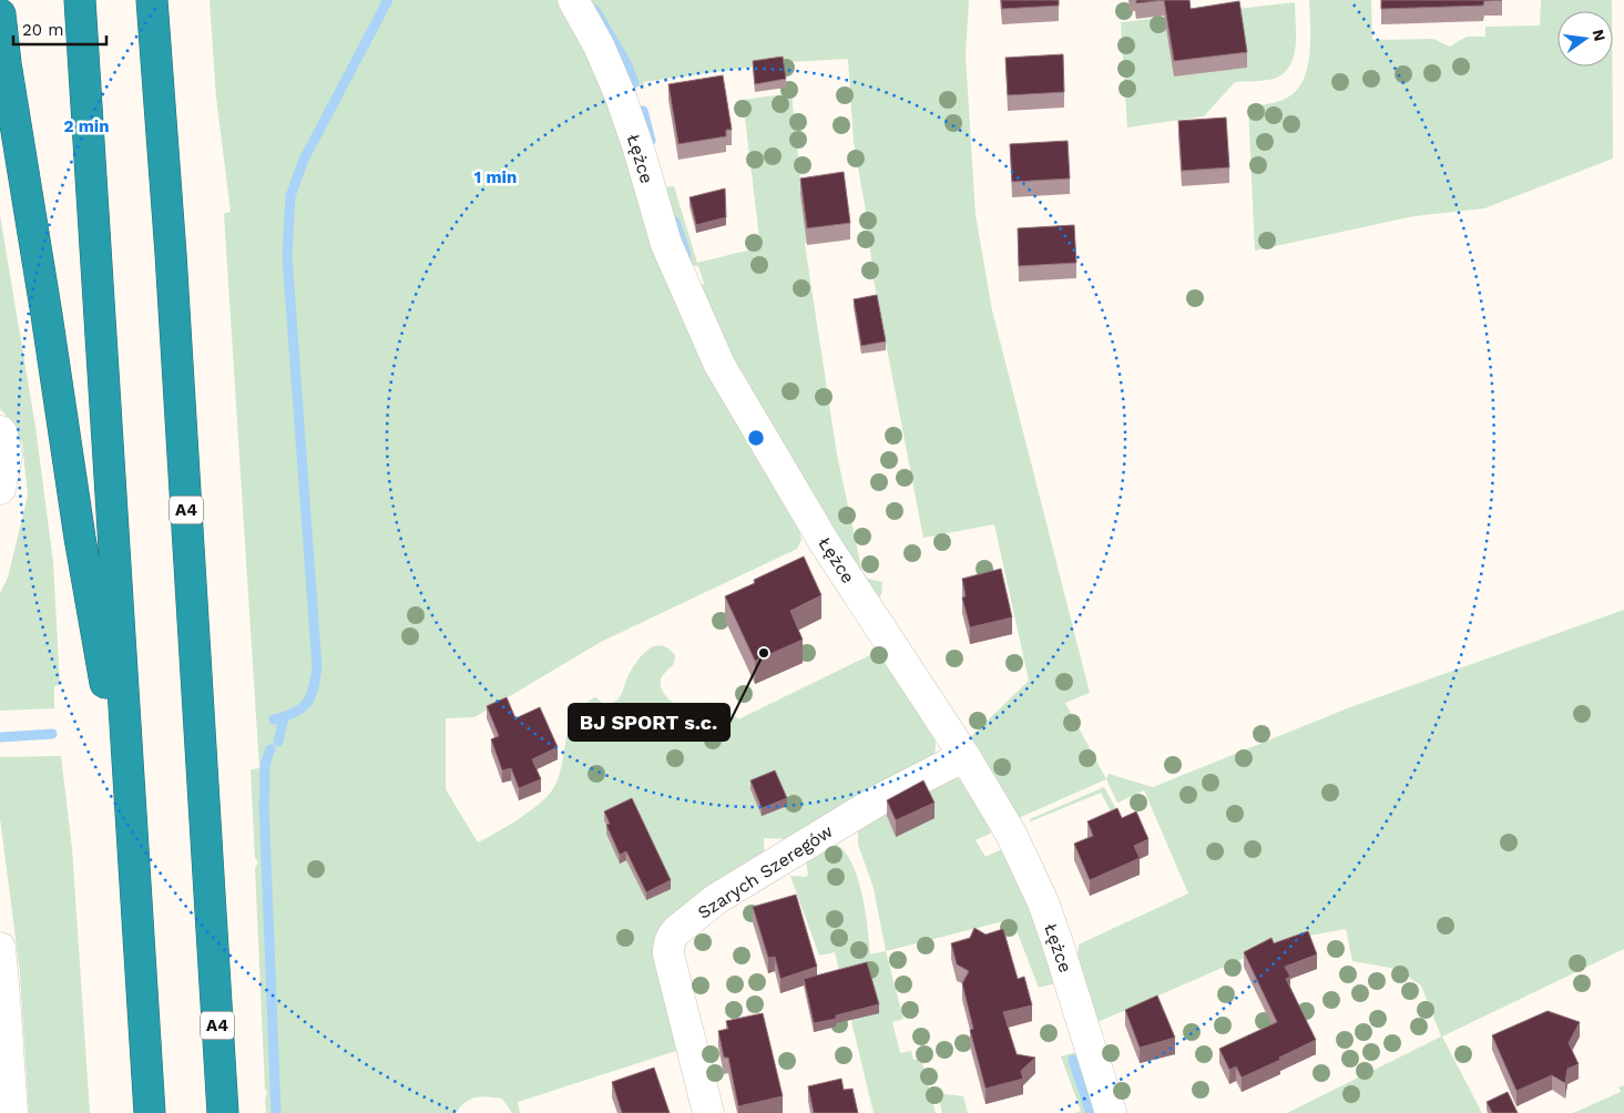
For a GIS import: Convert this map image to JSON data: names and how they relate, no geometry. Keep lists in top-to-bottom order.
{
  "streets": {
    "highway": ["A4"],
    "street": ["Łężce", "Szarych Szeregów"]
  },
  "crossings": [
    ["Łężce", "Szarych Szeregów"]
  ],
  "places": ["BJ SPORT s.c."],
  "scale_bar": "20 m",
  "north": "right",
  "rings": ["2 min", "1 min"]
}
